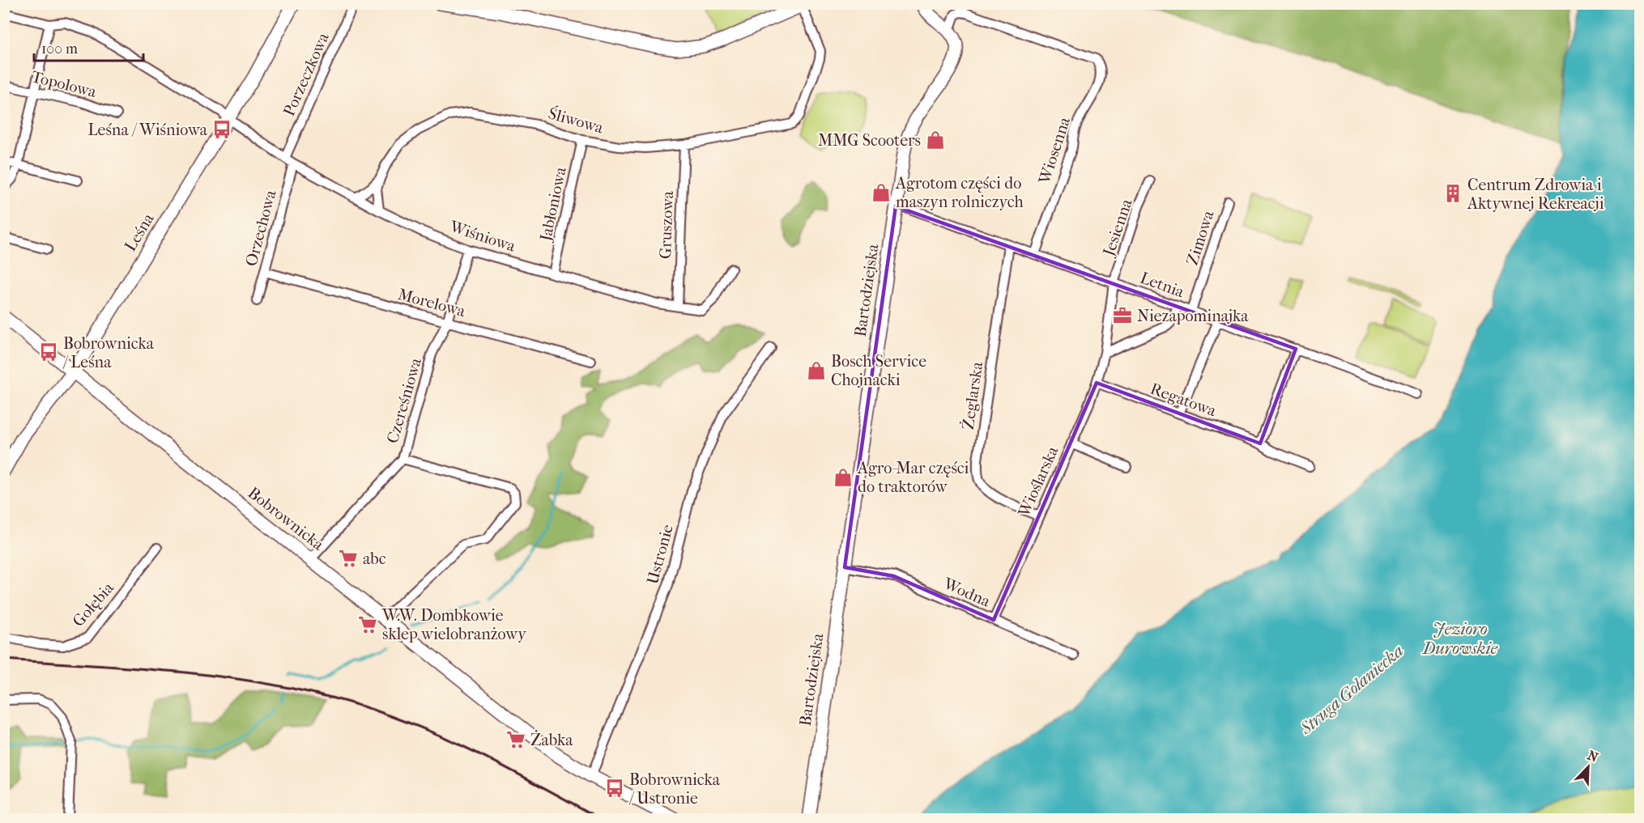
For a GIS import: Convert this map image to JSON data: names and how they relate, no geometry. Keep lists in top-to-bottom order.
{
  "streets": {
    "street": [
      "Porzeczkowa",
      "Topolowa",
      "Śliwowa",
      "Wiosenna",
      "Jabłoniowa",
      "Gruszowa",
      "Jesienna",
      "Orzechowa",
      "Leśna",
      "Wiśniowa",
      "Zimowa",
      "Letnia",
      "Bartodziejska",
      "Morelowa",
      "Żeglarska",
      "Regatowa",
      "Czereśniowa",
      "Wioślarska",
      "Bobrownicka",
      "Ustronie",
      "Wodna",
      "Gołębia"
    ]
  },
  "crossings": [
    ["Porzeczkowa", "Orzechowa"],
    ["Porzeczkowa", "Wiśniowa"],
    ["Śliwowa", "Jabłoniowa"],
    ["Śliwowa", "Gruszowa"],
    ["Śliwowa", "Wiśniowa"],
    ["Wiosenna", "Letnia"],
    ["Wiosenna", "Bartodziejska"],
    ["Jabłoniowa", "Wiśniowa"],
    ["Gruszowa", "Wiśniowa"],
    ["Jesienna", "Letnia"],
    ["Jesienna", "Wioślarska"],
    ["Orzechowa", "Wiśniowa"],
    ["Orzechowa", "Morelowa"],
    ["Leśna", "Wiśniowa"],
    ["Leśna", "Bobrownicka"],
    ["Wiśniowa", "Czereśniowa"],
    ["Zimowa", "Letnia"],
    ["Letnia", "Bartodziejska"],
    ["Letnia", "Żeglarska"],
    ["Letnia", "Wioślarska"],
    ["Bartodziejska", "Wodna"],
    ["Morelowa", "Czereśniowa"],
    ["Żeglarska", "Wioślarska"],
    ["Regatowa", "Wioślarska"],
    ["Czereśniowa", "Bobrownicka"],
    ["Wioślarska", "Wodna"],
    ["Bobrownicka", "Ustronie"]
  ],
  "water": ["Jezioro Durowskie", "Struga Gołaniecka"],
  "places": {
    "bus stop": ["Leśna / Wiśniowa", "Bobrownicka / Leśna", "Bobrownicka / Ustronie"],
    "shop": [
      "MMG Scooters",
      "Agrotom części do maszyn rolniczych",
      "Bosch Service Chojnacki",
      "Agro-Mar części do traktorów"
    ],
    "building": ["Centrum Zdrowia i Aktywnej Rekreacji"],
    "office": ["Niezapominajka"],
    "supermarket": ["abc", "W.W. Dombkowie sklep wielobranżowy", "Żabka"]
  },
  "scale_bar": "100 m",
  "north": "top right"
}
